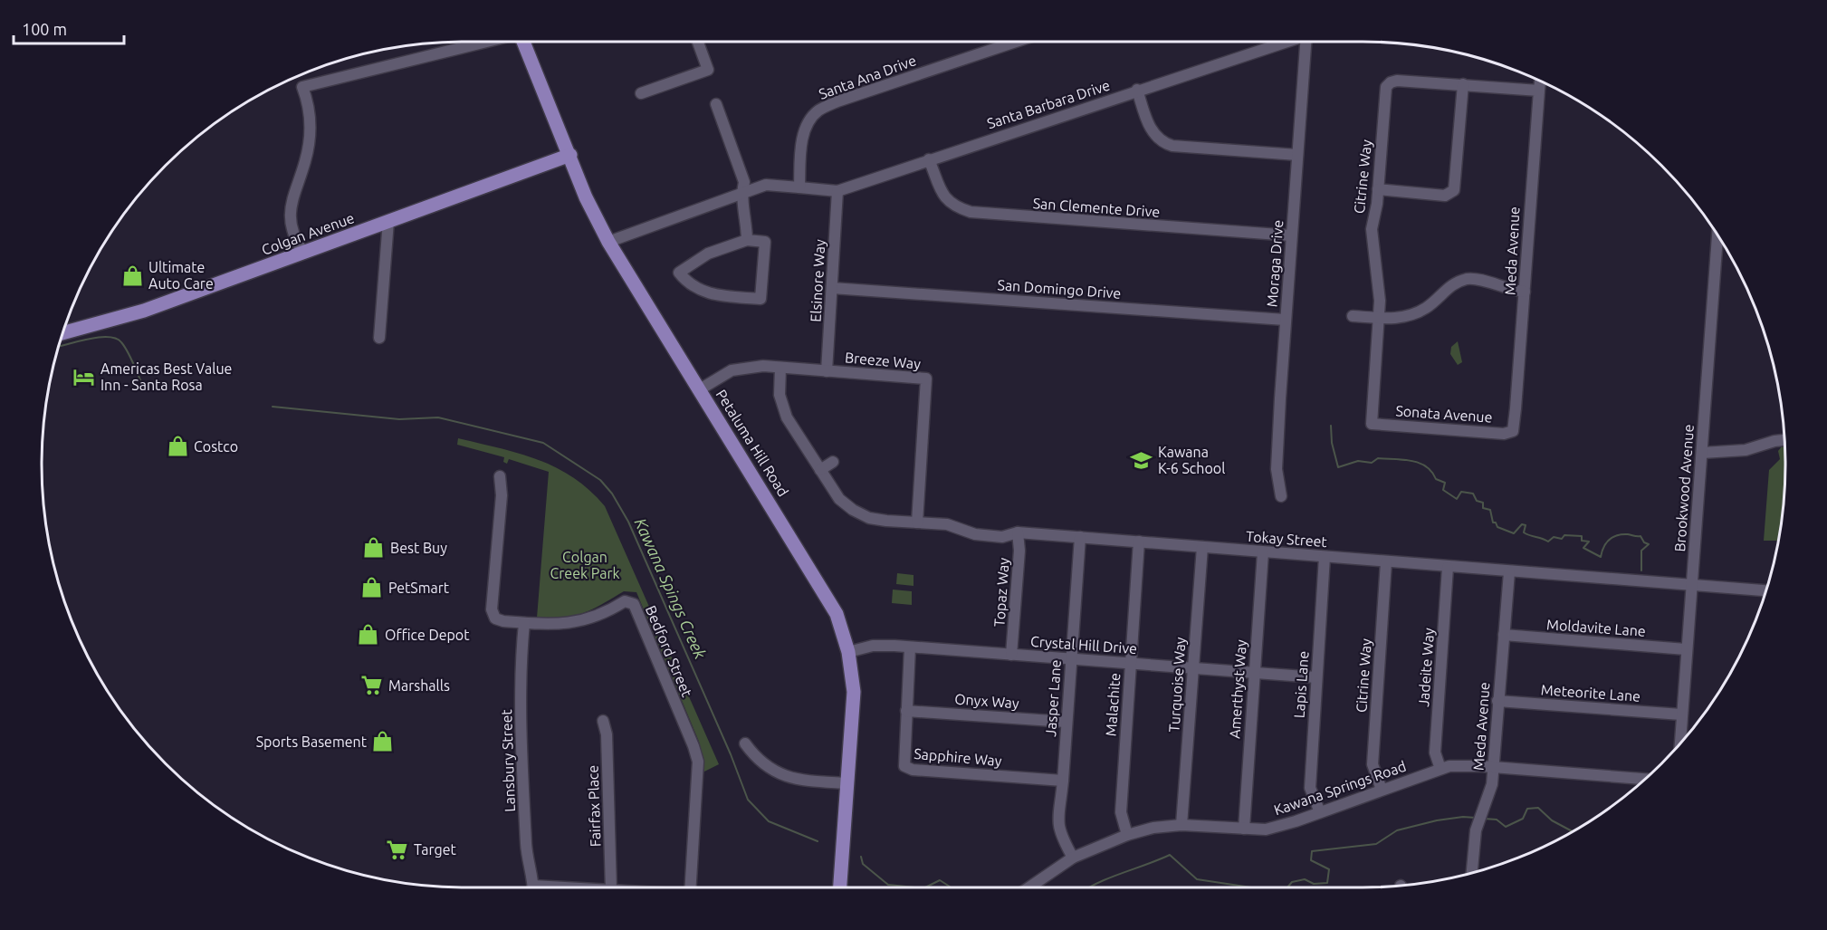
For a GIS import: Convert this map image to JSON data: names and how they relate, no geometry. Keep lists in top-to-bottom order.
{
  "streets": {
    "main road": ["Colgan Avenue", "Petaluma Hill Road"],
    "street": [
      "Santa Ana Drive",
      "Santa Barbara Drive",
      "Citrine Way",
      "San Clemente Drive",
      "Meda Avenue",
      "Moraga Drive",
      "Elsinore Way",
      "San Domingo Drive",
      "Breeze Way",
      "Sonata Avenue",
      "Brookwood Avenue",
      "Tokay Street",
      "Topaz Way",
      "Moldavite Lane",
      "Crystal Hill Drive",
      "Bedford Street",
      "Jadeite Way",
      "Turquoise Way",
      "Lapis Lane",
      "Amerthyst Way",
      "Meteorite Lane",
      "Jasper Lane",
      "Onyx Way",
      "Malachite",
      "Sapphire Way",
      "Lansbury Street",
      "Kawana Springs Road",
      "Fairfax Place"
    ]
  },
  "crossings": [
    ["Santa Ana Drive", "Santa Barbara Drive"],
    ["Santa Barbara Drive", "San Clemente Drive"],
    ["Santa Barbara Drive", "Elsinore Way"],
    ["Citrine Way", "Meda Avenue"],
    ["Citrine Way", "Sonata Avenue"],
    ["Citrine Way", "Tokay Street"],
    ["Citrine Way", "Kawana Springs Road"],
    ["San Clemente Drive", "Moraga Drive"],
    ["Colgan Avenue", "Petaluma Hill Road"],
    ["Meda Avenue", "Sonata Avenue"],
    ["Meda Avenue", "Tokay Street"],
    ["Meda Avenue", "Moldavite Lane"],
    ["Meda Avenue", "Meteorite Lane"],
    ["Meda Avenue", "Kawana Springs Road"],
    ["Moraga Drive", "San Domingo Drive"],
    ["Elsinore Way", "San Domingo Drive"],
    ["Elsinore Way", "Breeze Way"],
    ["Breeze Way", "Petaluma Hill Road"],
    ["Breeze Way", "Tokay Street"],
    ["Petaluma Hill Road", "Crystal Hill Drive"],
    ["Brookwood Avenue", "Tokay Street"],
    ["Brookwood Avenue", "Moldavite Lane"],
    ["Brookwood Avenue", "Meteorite Lane"],
    ["Tokay Street", "Topaz Way"],
    ["Tokay Street", "Jadeite Way"],
    ["Tokay Street", "Turquoise Way"],
    ["Tokay Street", "Lapis Lane"],
    ["Tokay Street", "Amerthyst Way"],
    ["Tokay Street", "Jasper Lane"],
    ["Tokay Street", "Malachite"],
    ["Topaz Way", "Crystal Hill Drive"],
    ["Crystal Hill Drive", "Turquoise Way"],
    ["Crystal Hill Drive", "Lapis Lane"],
    ["Crystal Hill Drive", "Amerthyst Way"],
    ["Crystal Hill Drive", "Jasper Lane"],
    ["Crystal Hill Drive", "Malachite"],
    ["Crystal Hill Drive", "Sapphire Way"],
    ["Bedford Street", "Lansbury Street"],
    ["Jadeite Way", "Kawana Springs Road"],
    ["Turquoise Way", "Kawana Springs Road"],
    ["Lapis Lane", "Kawana Springs Road"],
    ["Amerthyst Way", "Kawana Springs Road"],
    ["Jasper Lane", "Onyx Way"],
    ["Jasper Lane", "Sapphire Way"],
    ["Jasper Lane", "Kawana Springs Road"],
    ["Onyx Way", "Sapphire Way"],
    ["Malachite", "Kawana Springs Road"]
  ],
  "water": ["Kawana Spings Creek"],
  "parks": ["Colgan Creek Park"],
  "places": {
    "shop": [
      "Ultimate Auto Care",
      "Costco",
      "Best Buy",
      "PetSmart",
      "Office Depot",
      "Sports Basement"
    ],
    "hotel": ["Americas Best Value Inn - Santa Rosa"],
    "school or university": ["Kawana K-6 School"],
    "supermarket": ["Marshalls", "Target"]
  },
  "scale_bar": "100 m"
}
